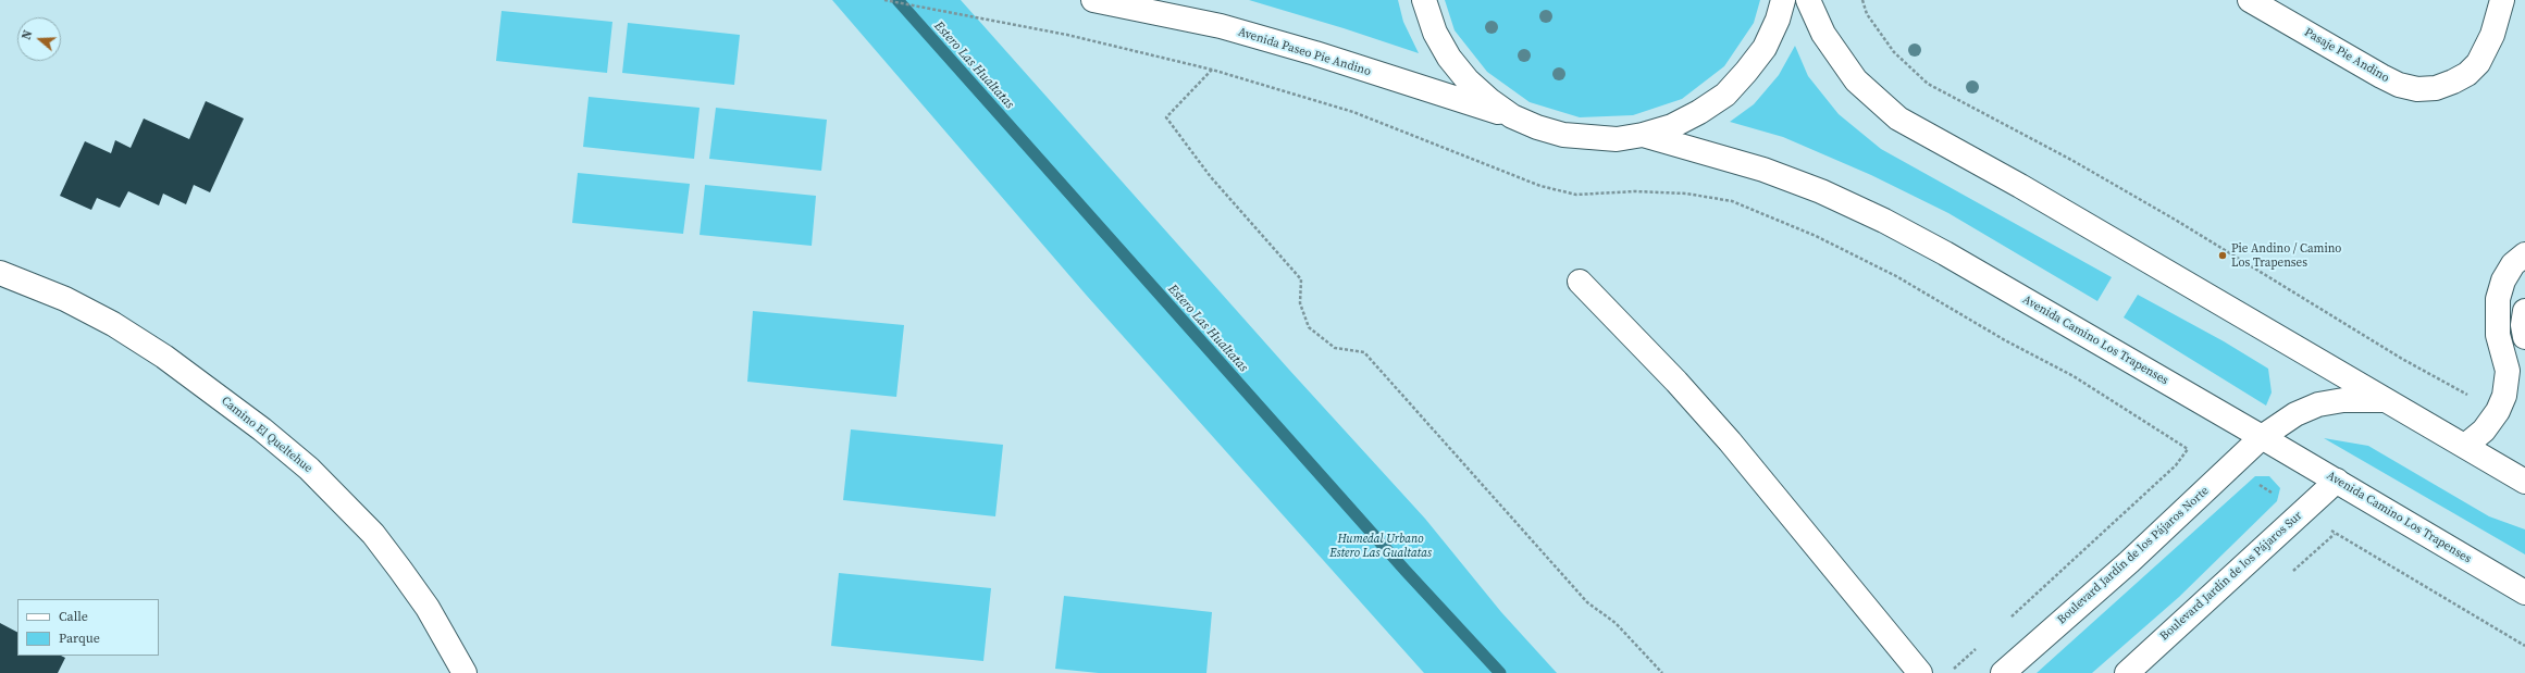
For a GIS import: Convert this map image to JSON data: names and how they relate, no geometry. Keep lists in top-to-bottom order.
{
  "streets": {
    "main road": [
      "Avenida Paseo Pie Andino",
      "Pasaje Pie Andino",
      "Avenida Camino Los Trapenses",
      "Camino El Queltehue",
      "Boulevard Jardín de los Pájaros Norte",
      "Boulevard Jardín de los Pájaros Sur"
    ]
  },
  "crossings": [
    ["Avenida Camino Los Trapenses", "Boulevard Jardín de los Pájaros Norte"],
    ["Avenida Camino Los Trapenses", "Boulevard Jardín de los Pájaros Sur"]
  ],
  "water": ["Estero Las Hualtatas"],
  "parks": ["Humedal Urbano Estero Las Gualtatas"],
  "places": ["Pie Andino / Camino Los Trapenses"],
  "legend": ["Calle", "Parque"],
  "north": "left"
}
